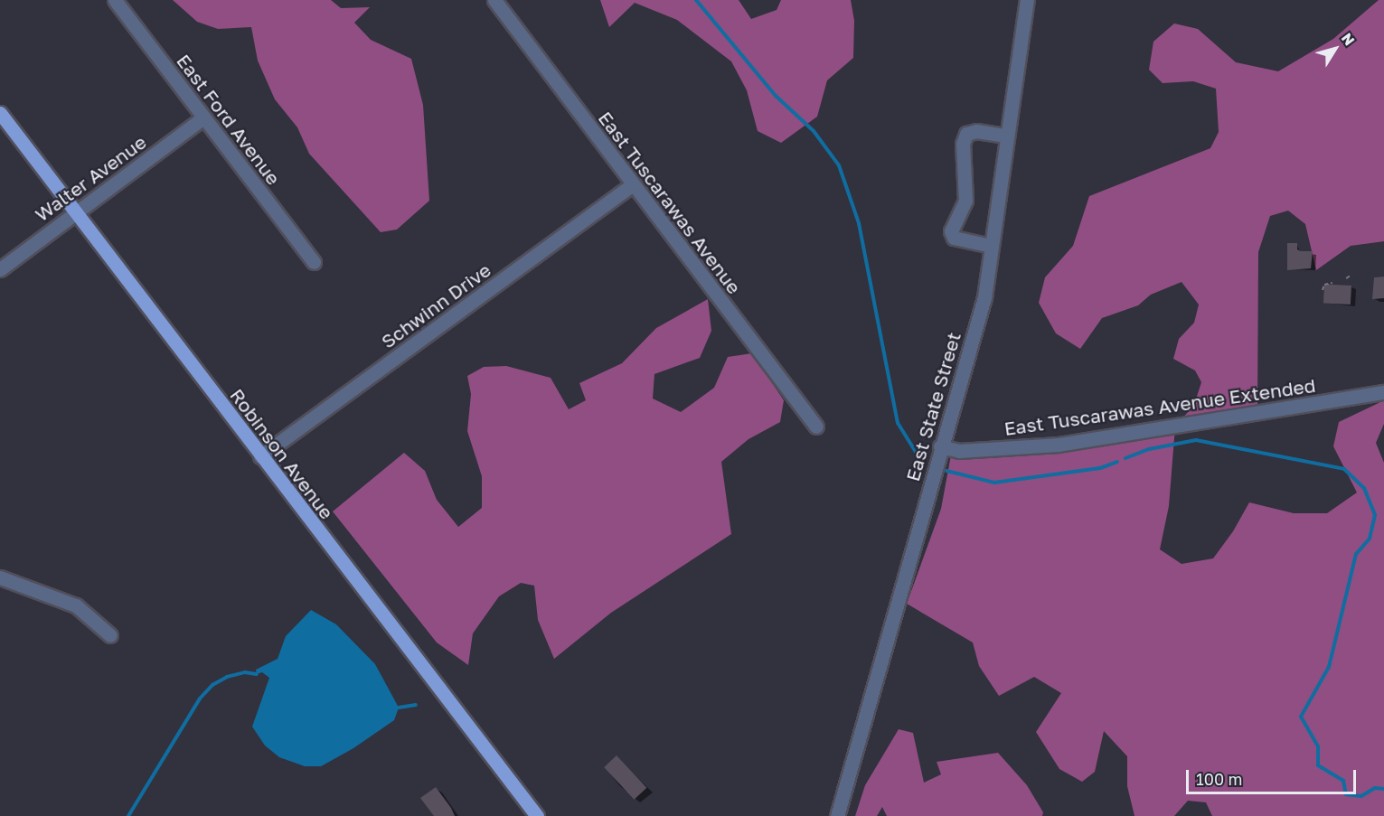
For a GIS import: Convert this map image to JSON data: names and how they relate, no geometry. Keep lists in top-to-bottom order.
{
  "streets": {
    "main road": ["Robinson Avenue"],
    "street": [
      "East Ford Avenue",
      "Walter Avenue",
      "East Tuscarawas Avenue",
      "Schwinn Drive",
      "East State Street",
      "East Tuscarawas Avenue Extended"
    ]
  },
  "crossings": [
    ["East Ford Avenue", "Walter Avenue"],
    ["Walter Avenue", "Robinson Avenue"],
    ["East Tuscarawas Avenue", "Schwinn Drive"],
    ["Schwinn Drive", "Robinson Avenue"],
    ["East State Street", "East Tuscarawas Avenue Extended"]
  ],
  "scale_bar": "100 m",
  "north": "top right"
}
